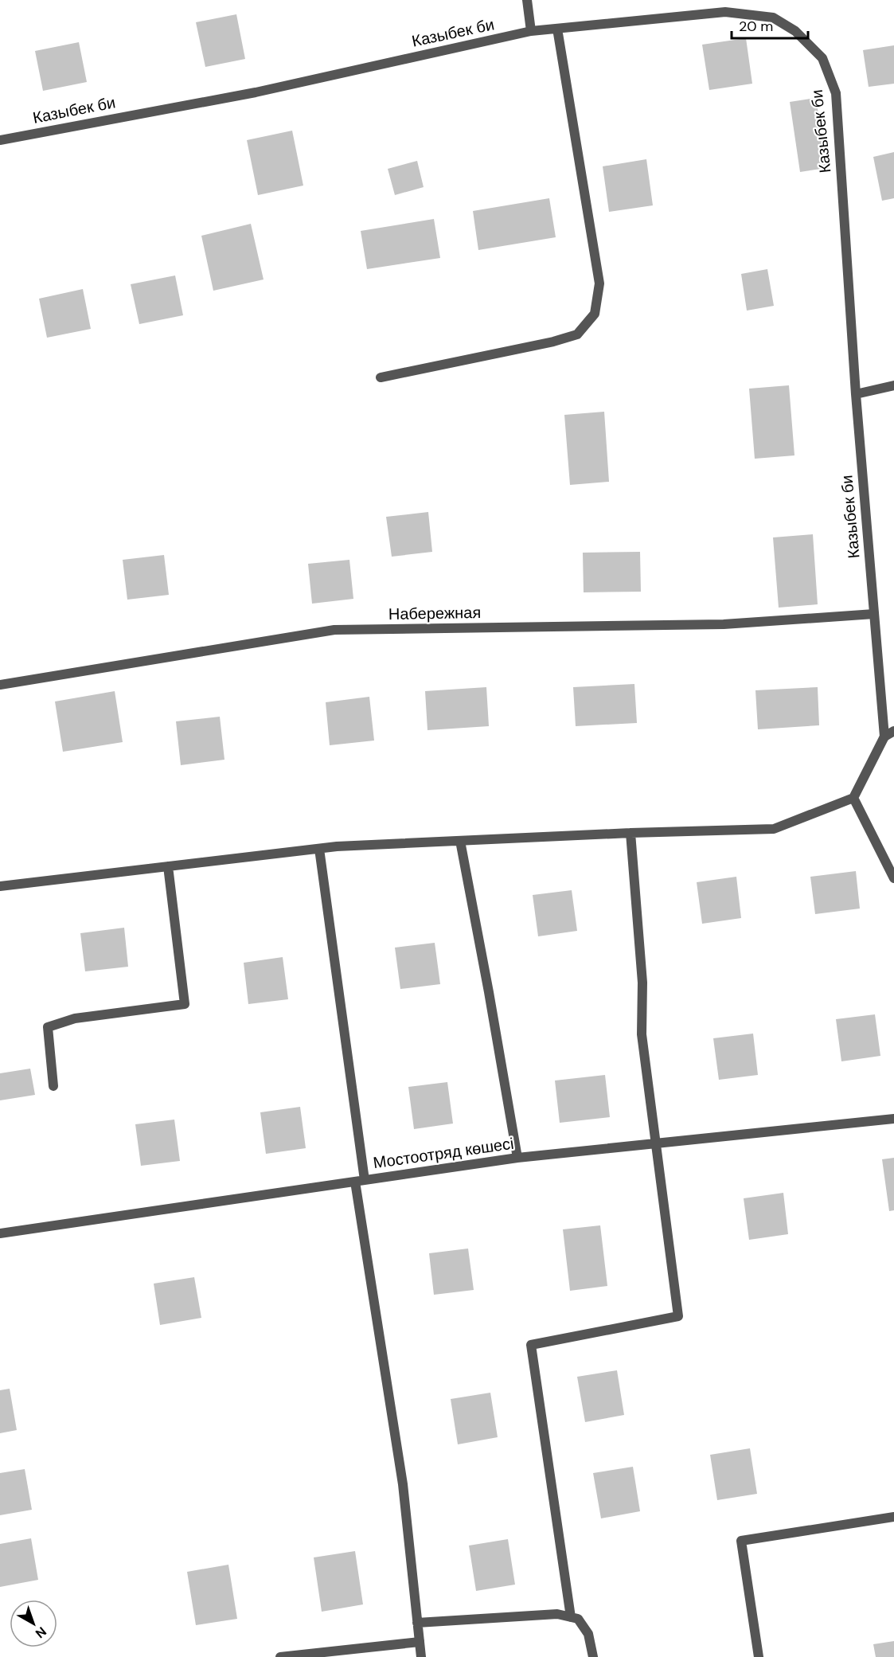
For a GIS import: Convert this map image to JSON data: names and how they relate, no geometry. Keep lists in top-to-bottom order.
{
  "streets": {
    "street": ["Казыбек би", "Набережная", "Мостоотряд көшесі"]
  },
  "crossings": [
    ["Казыбек би", "Набережная"]
  ],
  "scale_bar": "20 m",
  "north": "bottom right"
}
